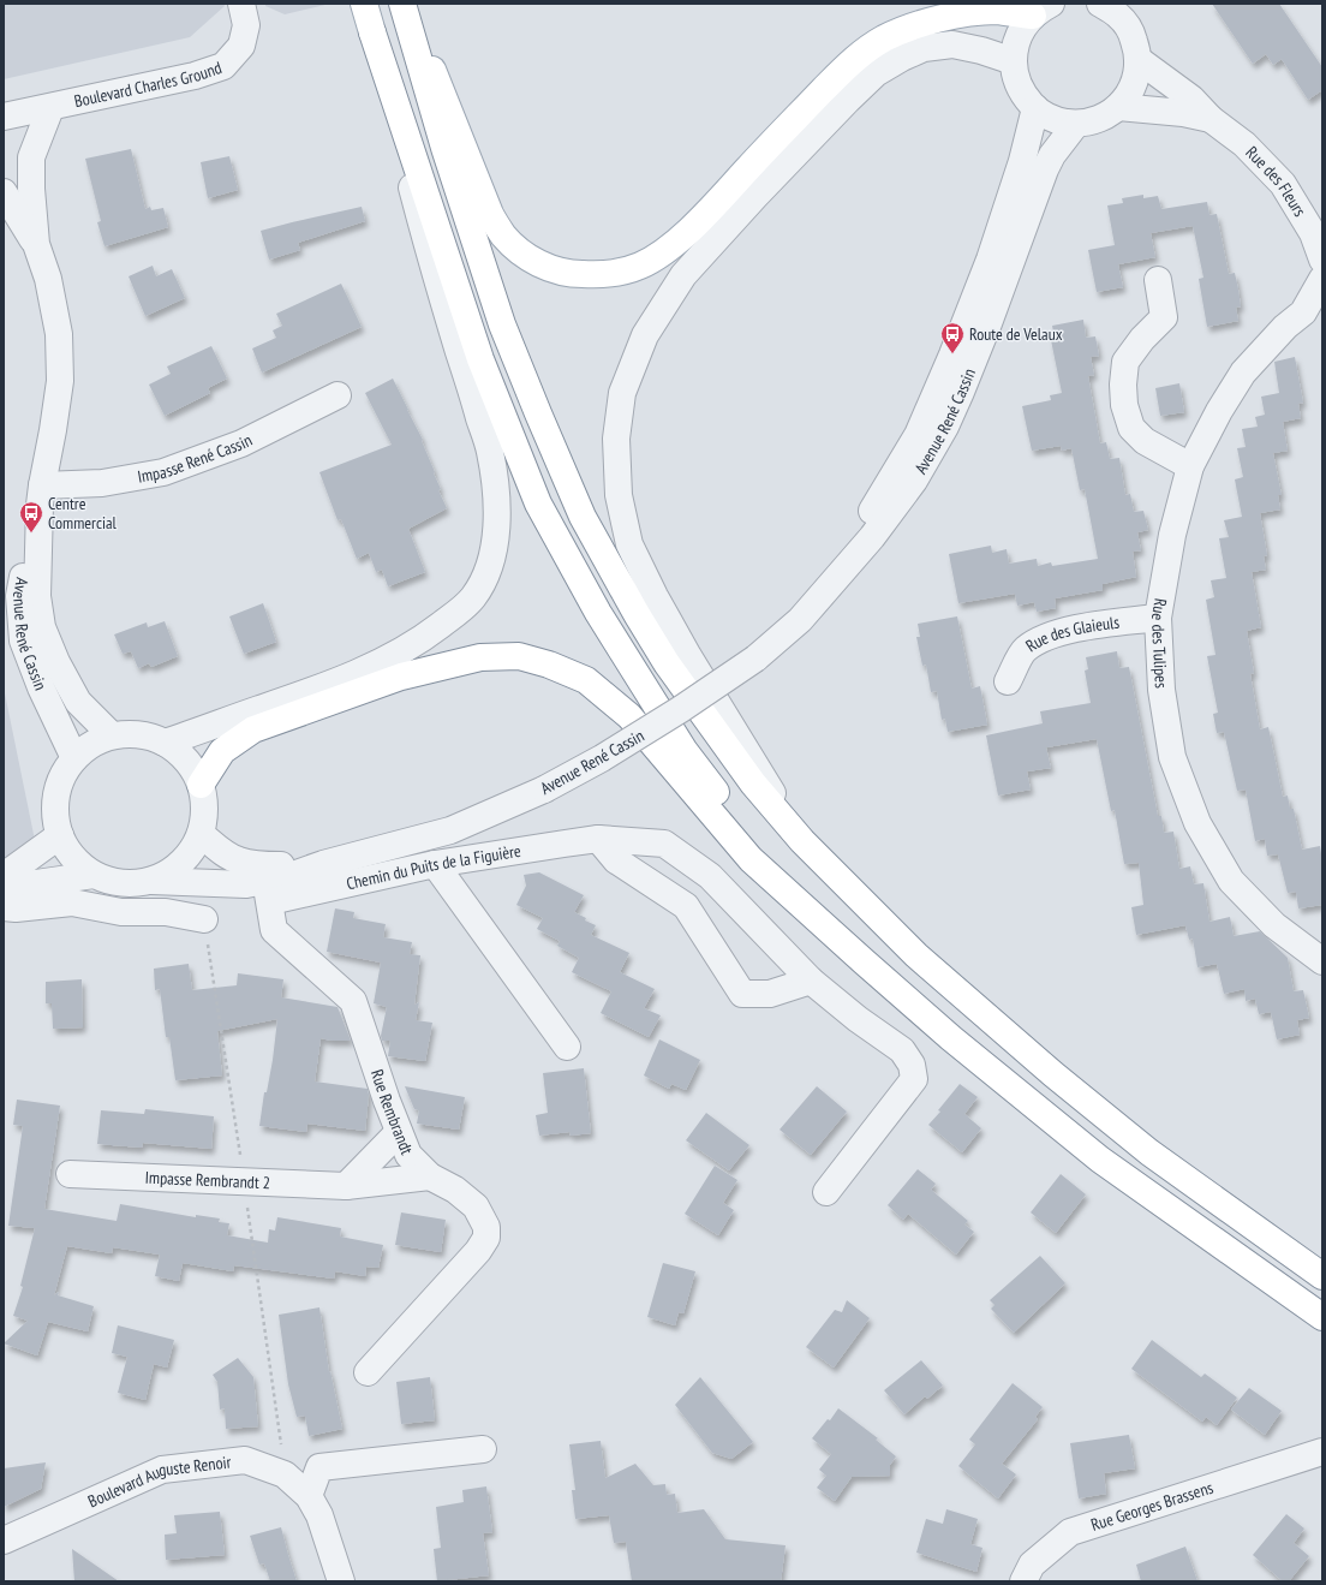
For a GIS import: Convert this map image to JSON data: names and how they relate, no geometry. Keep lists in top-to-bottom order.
{
  "streets": {
    "street": [
      "Boulevard Charles Ground",
      "Rue des Fleurs",
      "Avenue René Cassin",
      "Impasse René Cassin",
      "Rue des Glaieuls",
      "Rue des Tulipes",
      "Chemin du Puits de la Figuière",
      "Rue Rembrandt",
      "Impasse Rembrandt 2",
      "Boulevard Auguste Renoir",
      "Rue Georges Brassens"
    ]
  },
  "crossings": [
    ["Boulevard Charles Ground", "Avenue René Cassin"],
    ["Avenue René Cassin", "Impasse René Cassin"],
    ["Avenue René Cassin", "Chemin du Puits de la Figuière"],
    ["Avenue René Cassin", "Rue Rembrandt"],
    ["Rue des Glaieuls", "Rue des Tulipes"],
    ["Chemin du Puits de la Figuière", "Rue Rembrandt"],
    ["Rue Rembrandt", "Impasse Rembrandt 2"]
  ],
  "places": {
    "bus stop": ["Route de Velaux", "Centre Commercial"]
  }
}
